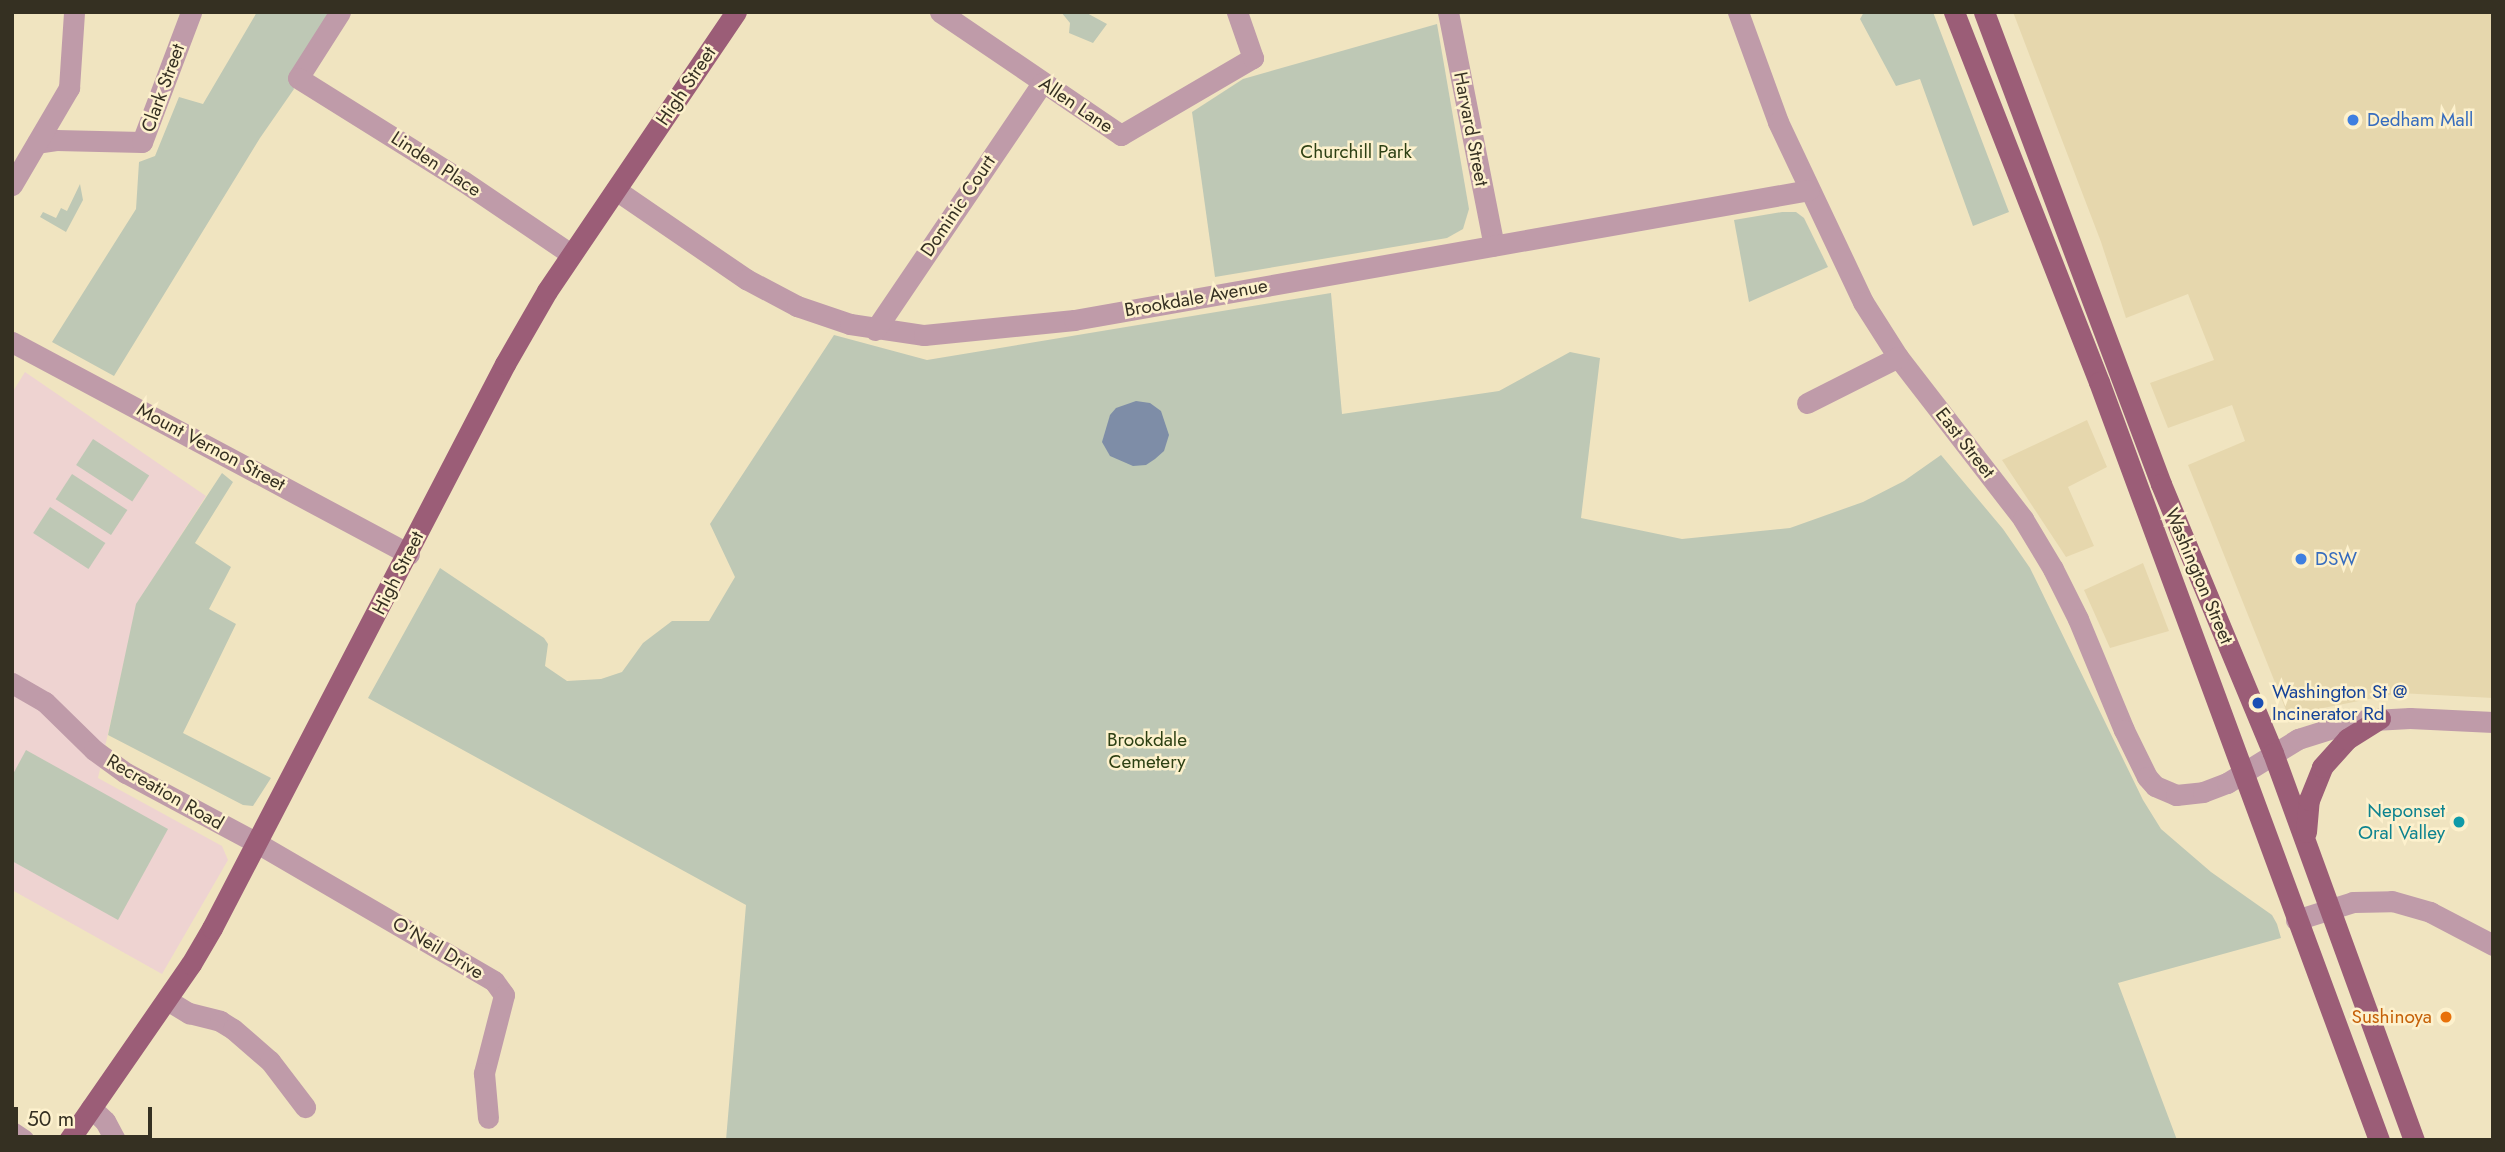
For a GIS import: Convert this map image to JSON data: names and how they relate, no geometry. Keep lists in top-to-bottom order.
{
  "streets": {
    "main road": ["High Street", "Washington Street"],
    "street": [
      "Clark Street",
      "Allen Lane",
      "Harvard Street",
      "Linden Place",
      "Dominic Court",
      "Brookdale Avenue",
      "East Street",
      "Mount Vernon Street",
      "Recreation Road",
      "O'Neil Drive"
    ]
  },
  "crossings": [
    ["High Street", "Linden Place"],
    ["High Street", "Brookdale Avenue"],
    ["High Street", "Mount Vernon Street"],
    ["High Street", "Recreation Road"],
    ["High Street", "O'Neil Drive"],
    ["Allen Lane", "Dominic Court"],
    ["Harvard Street", "Brookdale Avenue"],
    ["Dominic Court", "Brookdale Avenue"],
    ["Brookdale Avenue", "East Street"],
    ["East Street", "Washington Street"],
    ["Recreation Road", "O'Neil Drive"]
  ],
  "parks": ["Churchill Park", "Brookdale Cemetery"],
  "places": [
    "Dedham Mall",
    "DSW",
    "Washington St @ Incinerator Rd",
    "Neponset Oral Valley",
    "Sushinoya"
  ],
  "scale_bar": "50 m"
}
